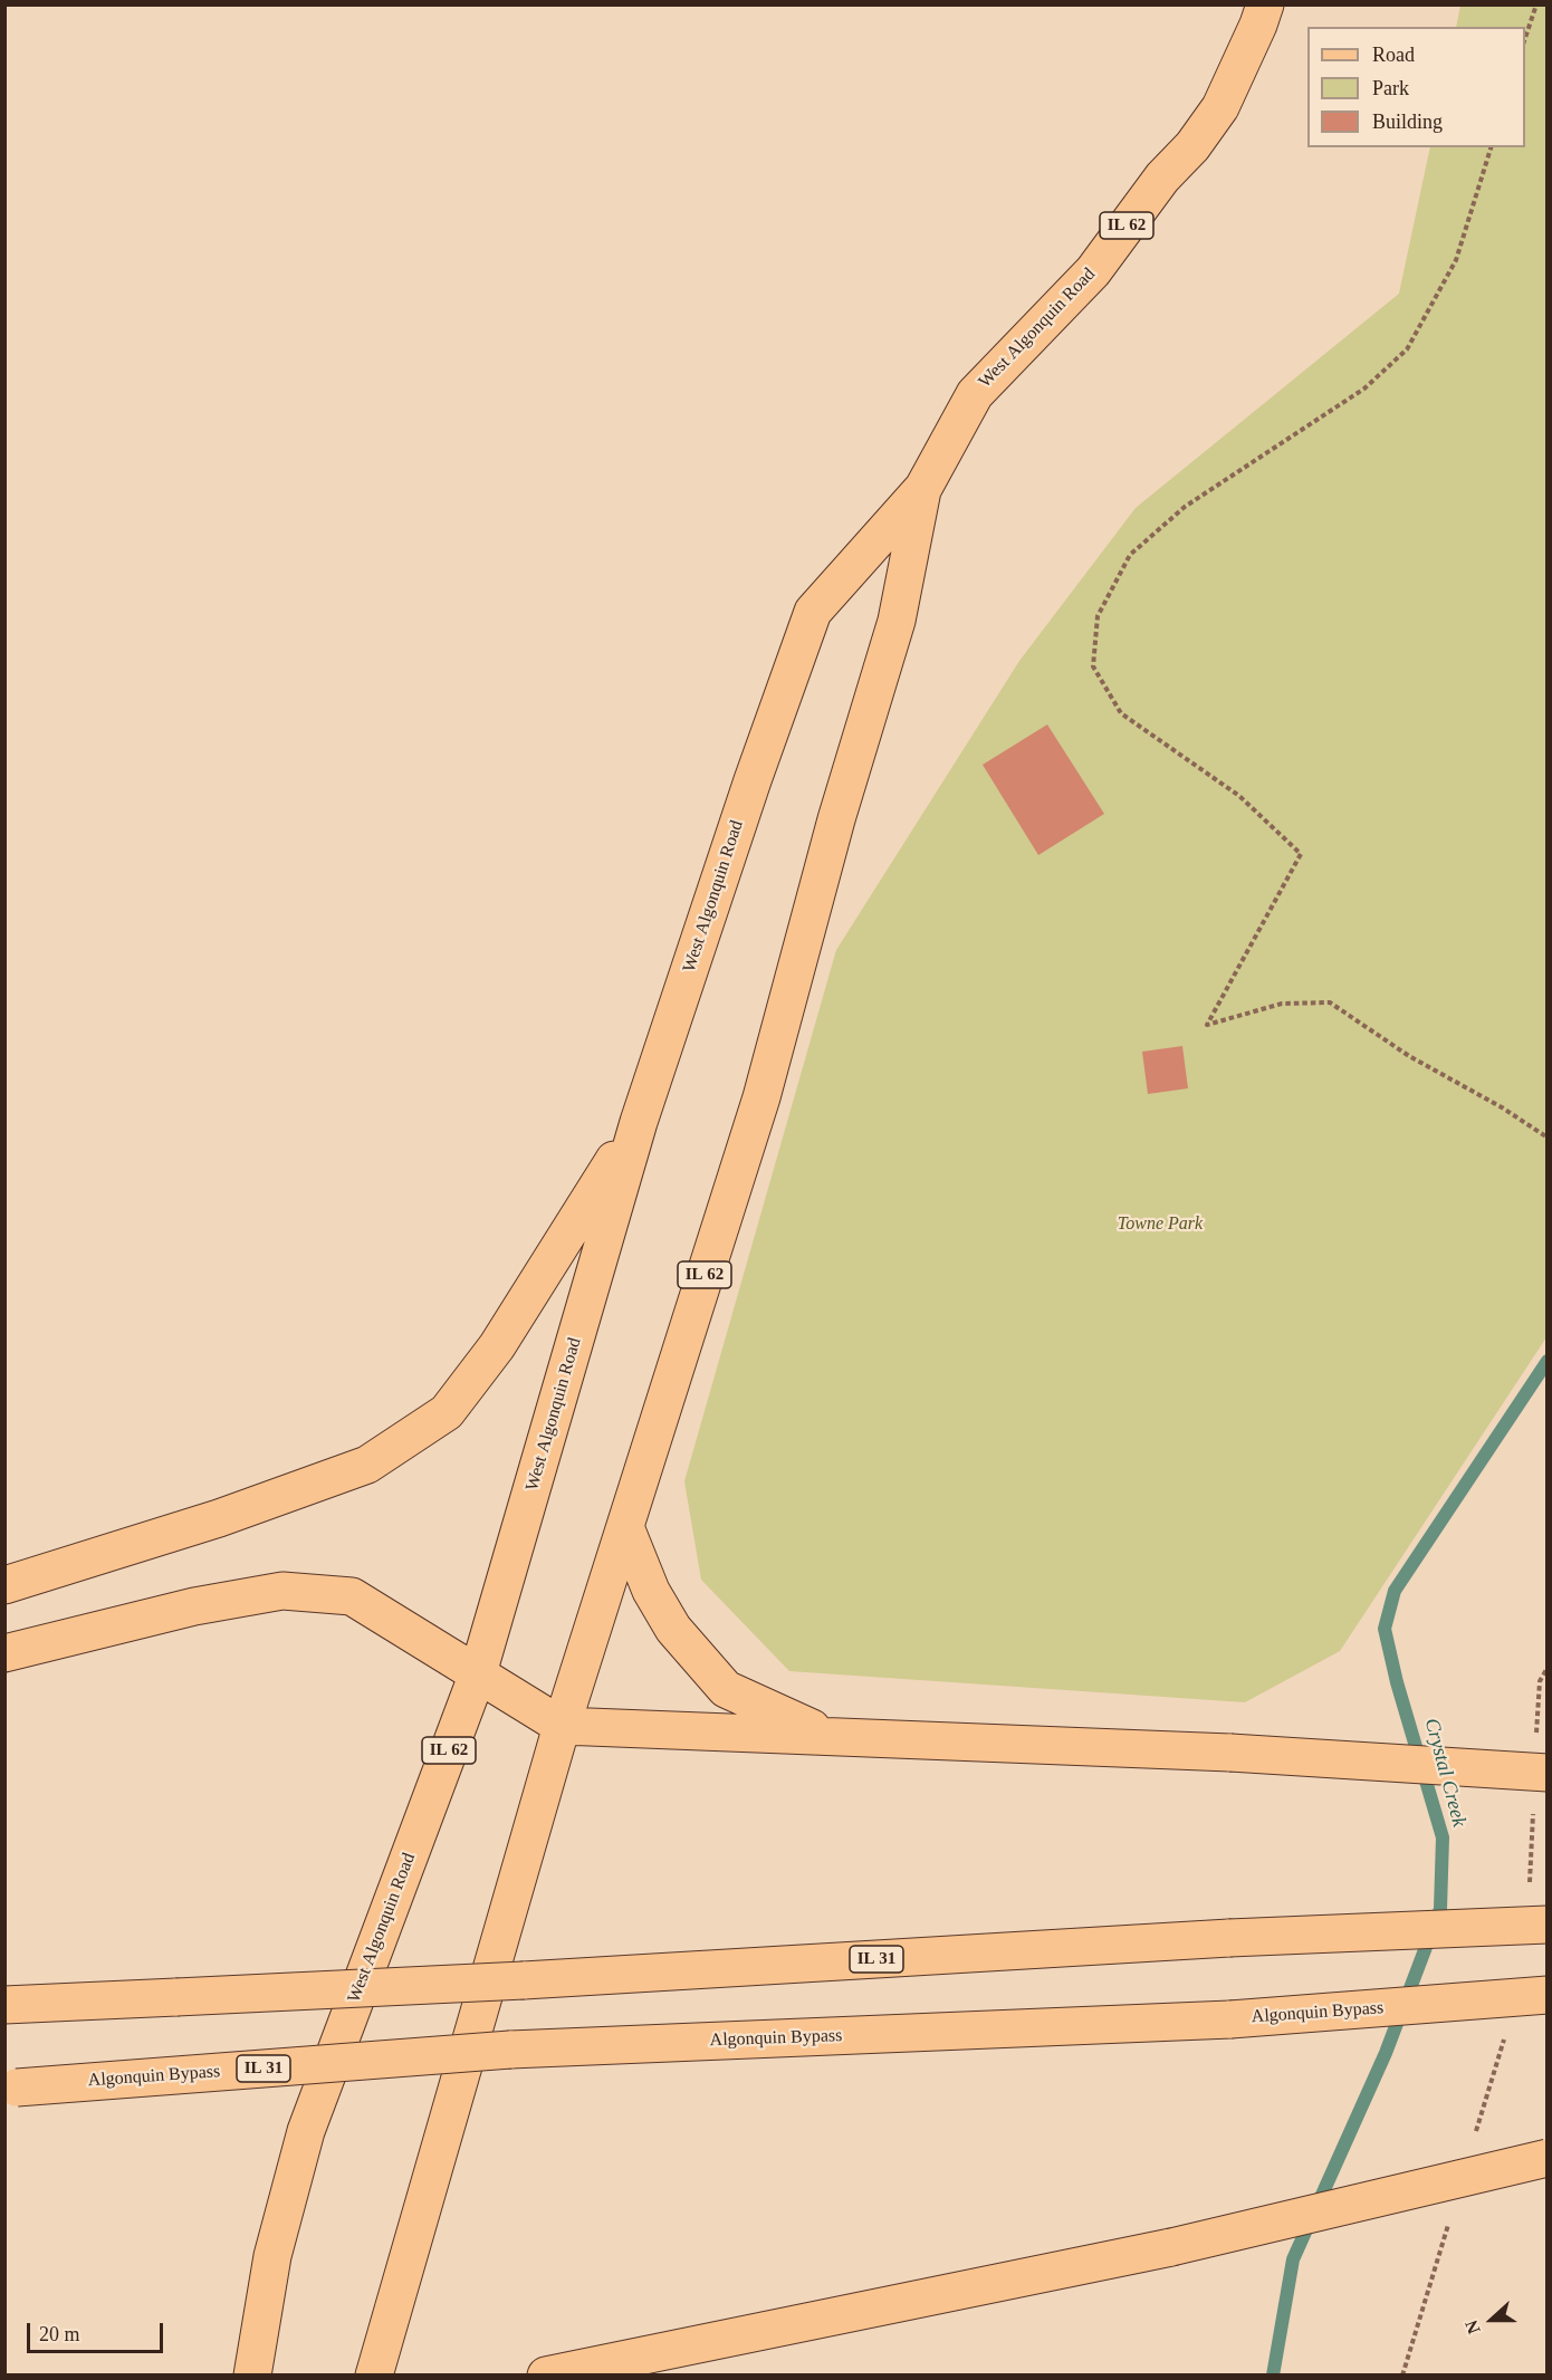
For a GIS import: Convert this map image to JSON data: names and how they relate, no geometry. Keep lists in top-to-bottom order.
{
  "streets": {
    "main road": [
      "IL 62",
      "West Algonquin Road",
      "IL 31",
      "Algonquin Bypass"
    ]
  },
  "water": ["Crystal Creek"],
  "parks": ["Towne Park"],
  "legend": ["Road", "Park", "Building"],
  "scale_bar": "20 m",
  "north": "left"
}
